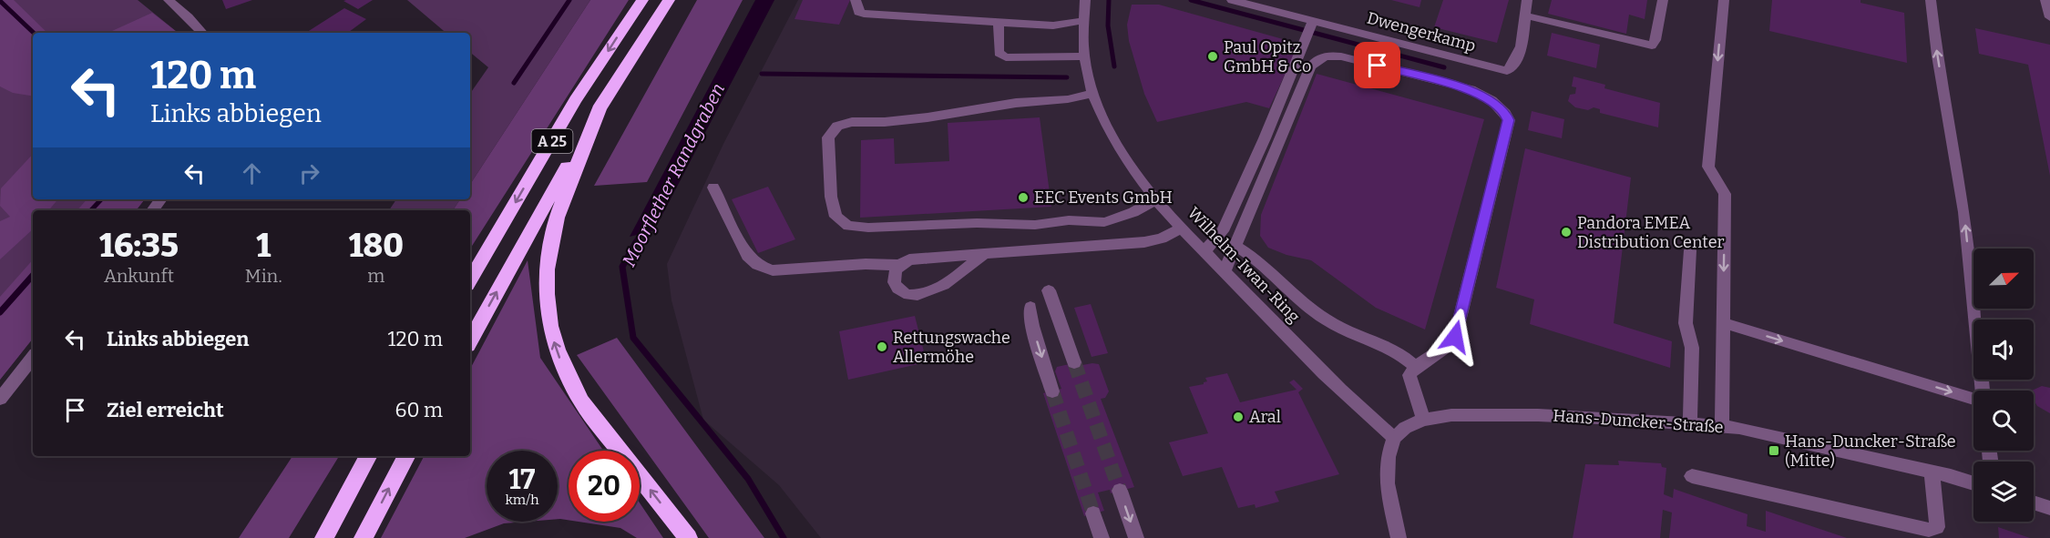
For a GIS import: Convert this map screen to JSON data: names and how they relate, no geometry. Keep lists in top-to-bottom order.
{
  "streets": {
    "highway": ["A 25"],
    "street": ["Dwengerkamp", "Wilhelm-Iwan-Ring", "Hans-Duncker-Straße"]
  },
  "crossings": [
    ["Wilhelm-Iwan-Ring", "Hans-Duncker-Straße"]
  ],
  "water": ["Moorflether Randgraben"],
  "places": {
    "other": [
      "Paul Opitz GmbH & Co",
      "EEC Events GmbH",
      "Pandora EMEA Distribution Center",
      "Rettungswache Allermöhe",
      "Aral"
    ],
    "transit": ["Hans-Duncker-Straße (Mitte)"]
  },
  "north": "top right",
  "page": {
    "turn": ["120 m", "Links abbiegen"],
    "eta": [
      "16:35",
      "Ankunft",
      "1",
      "Min.",
      "180",
      "m"
    ],
    "list": [
      {
        "name": "Links abbiegen",
        "value": "120 m"
      },
      {
        "name": "Ziel erreicht",
        "value": "60 m"
      }
    ],
    "speed": "17 km/h",
    "limit": "20"
  }
}
